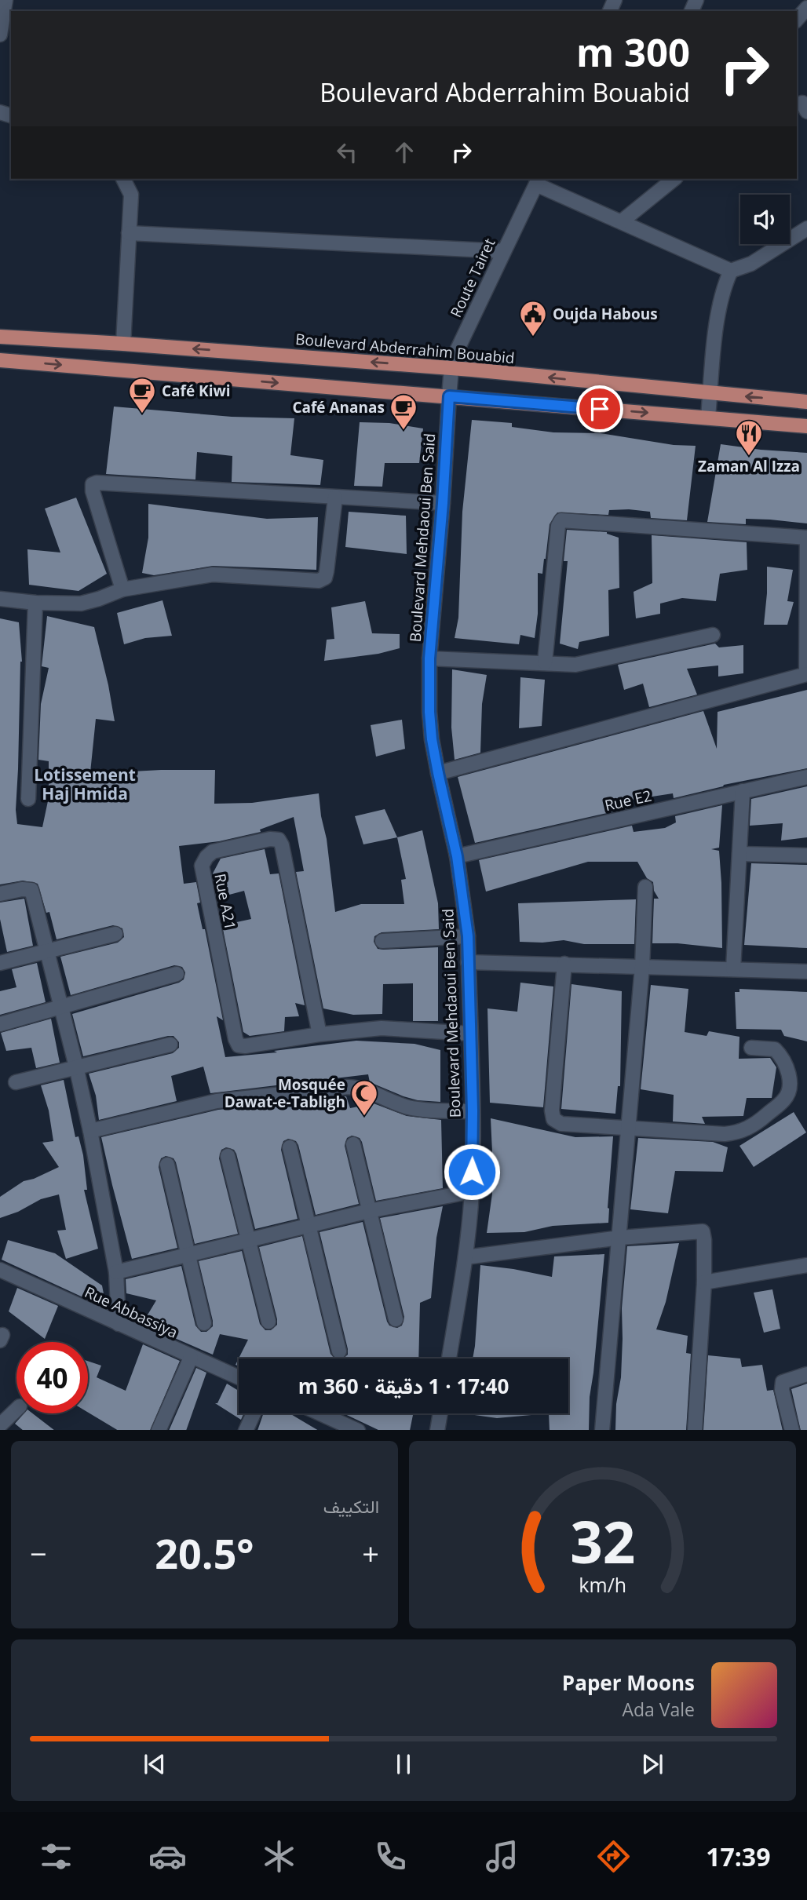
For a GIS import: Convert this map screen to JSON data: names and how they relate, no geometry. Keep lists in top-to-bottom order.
{
  "streets": {
    "main road": ["Boulevard Abderrahim Bouabid"],
    "street": [
      "Route Tairet",
      "Boulevard Mehdaoui Ben Said",
      "Rue E2",
      "Rue A21",
      "Rue Abbassiya"
    ]
  },
  "crossings": [
    ["Route Tairet", "Boulevard Abderrahim Bouabid"],
    ["Route Tairet", "Boulevard Mehdaoui Ben Said"],
    ["Boulevard Mehdaoui Ben Said", "Rue E2"],
    ["Boulevard Mehdaoui Ben Said", "Rue A21"]
  ],
  "districts": ["Lotissement Haj Hmida"],
  "places": {
    "public building": ["Oujda Habous"],
    "cafe": ["Café Kiwi", "Café Ananas"],
    "restaurant": ["Zaman Al Izza"],
    "mosque": ["Mosquée Dawat-e-Tabligh"]
  },
  "page": {
    "turn": ["300 m", "Boulevard Abderrahim Bouabid"],
    "limit": "40",
    "trip": "17:40 · 1 دقيقة · 360 m",
    "tile": "التكييف",
    "heat": ["−", "20.5°", "+"],
    "song": ["Paper Moons", "Ada Vale"],
    "tabs": "17:39",
    "gauge": ["32", "km/h"]
  }
}
